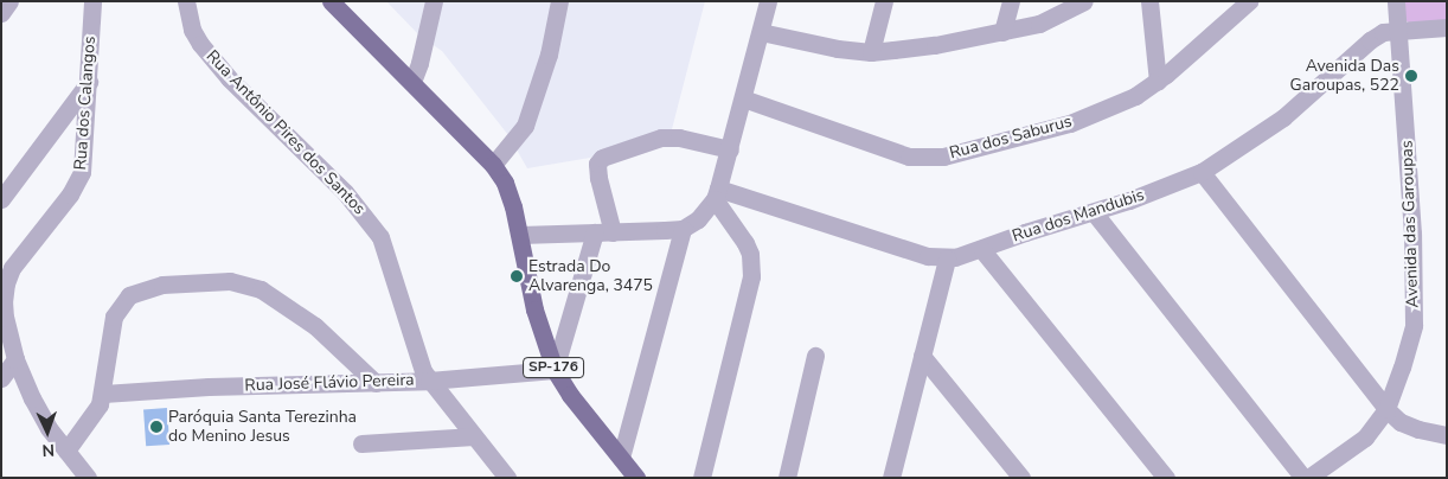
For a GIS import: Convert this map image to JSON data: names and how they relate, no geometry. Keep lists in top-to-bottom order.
{
  "streets": {
    "main road": ["SP-176"],
    "street": [
      "Rua dos Calangos",
      "Rua Antônio Pires dos Santos",
      "Rua dos Saburus",
      "Rua dos Mandubis",
      "Avenida das Garoupas",
      "Rua José Flávio Pereira"
    ]
  },
  "crossings": [
    ["Rua Antônio Pires dos Santos", "Rua José Flávio Pereira"],
    ["Rua dos Mandubis", "Avenida das Garoupas"],
    ["SP-176", "Rua José Flávio Pereira"]
  ],
  "places": ["Avenida Das Garoupas, 522", "Estrada Do Alvarenga, 3475", "Paróquia Santa Terezinha do Menino Jesus"],
  "north": "bottom"
}
